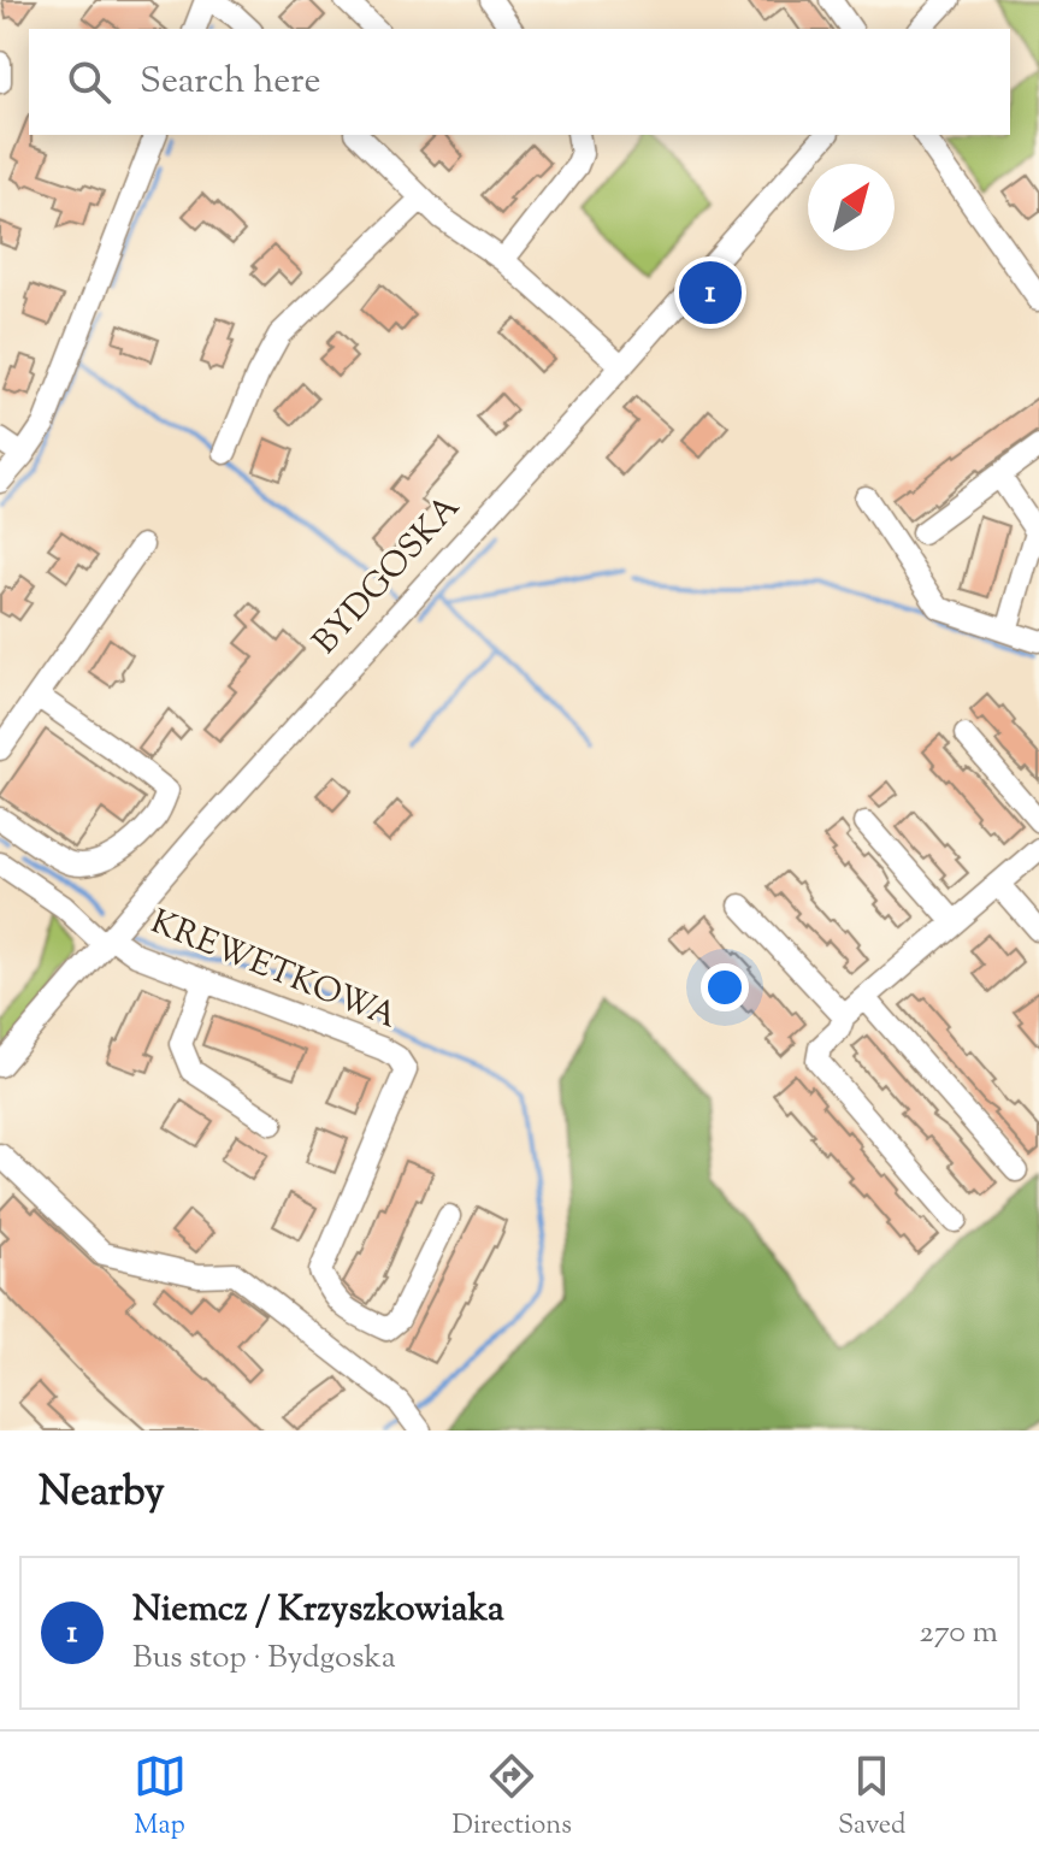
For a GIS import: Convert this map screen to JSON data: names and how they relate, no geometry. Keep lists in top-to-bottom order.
{
  "streets": {
    "street": ["BYDGOSKA", "KREWETKOWA"]
  },
  "crossings": [
    ["BYDGOSKA", "KREWETKOWA"]
  ],
  "north": "top right",
  "page": {
    "search": "Search here",
    "pins": "1",
    "heading": "Nearby",
    "list": [
      {
        "mark": "1",
        "name": "Niemcz / Krzyszkowiaka",
        "note": "Bus stop · Bydgoska",
        "value": "270 m"
      }
    ],
    "nav": ["Map", "Directions", "Saved"]
  }
}
